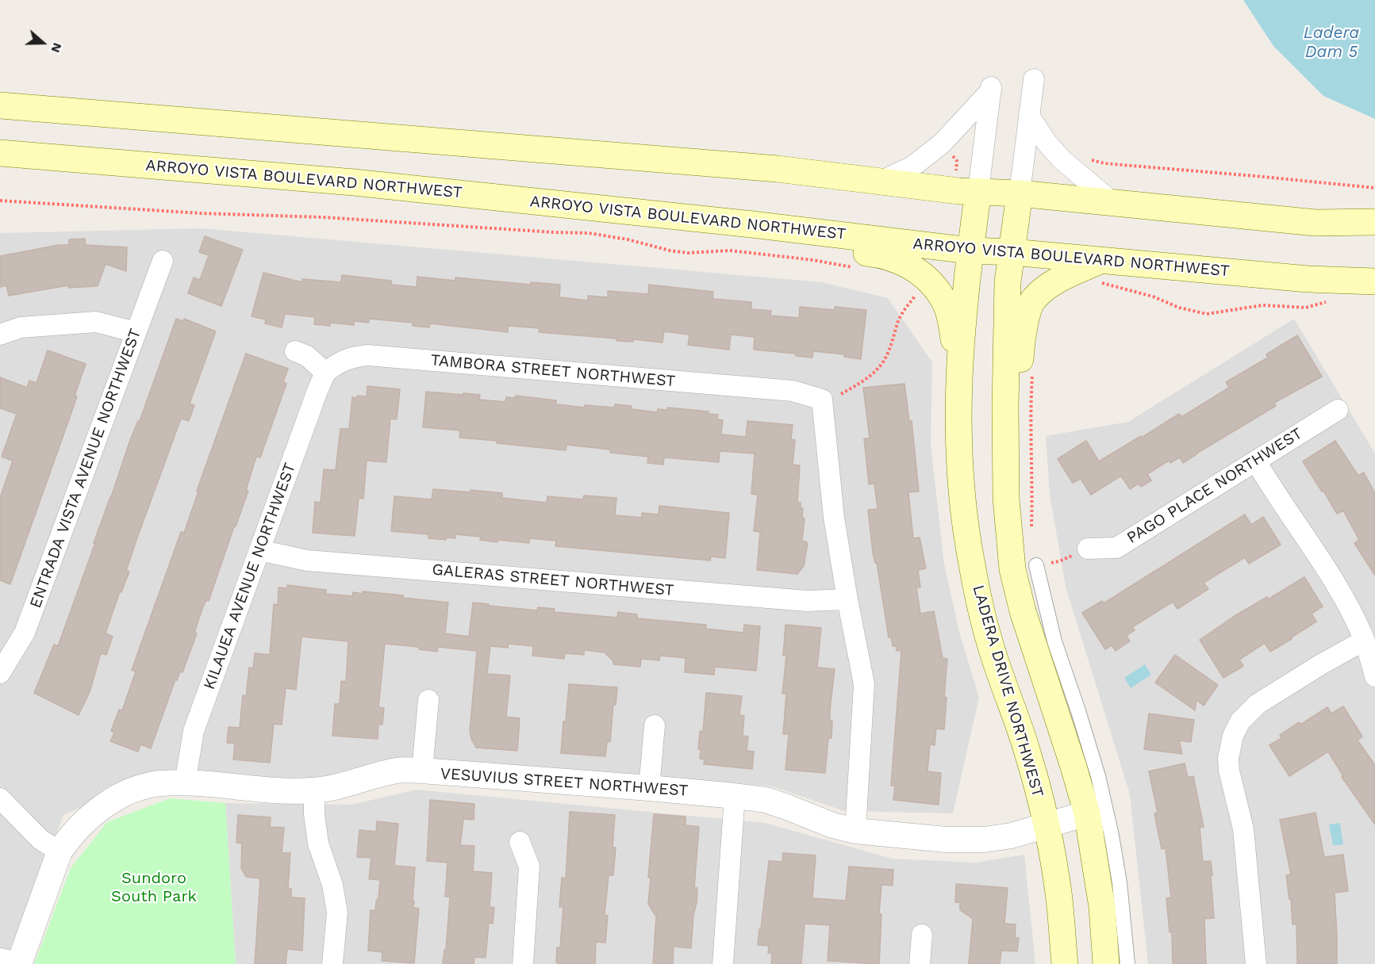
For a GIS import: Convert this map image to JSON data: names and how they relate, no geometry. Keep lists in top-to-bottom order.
{
  "streets": {
    "main road": ["ARROYO VISTA BOULEVARD NORTHWEST", "LADERA DRIVE NORTHWEST"],
    "street": [
      "TAMBORA STREET NORTHWEST",
      "ENTRADA VISTA AVENUE NORTHWEST",
      "PAGO PLACE NORTHWEST",
      "KILAUEA AVENUE NORTHWEST",
      "GALERAS STREET NORTHWEST",
      "VESUVIUS STREET NORTHWEST"
    ]
  },
  "crossings": [
    ["ARROYO VISTA BOULEVARD NORTHWEST", "LADERA DRIVE NORTHWEST"],
    ["TAMBORA STREET NORTHWEST", "KILAUEA AVENUE NORTHWEST"],
    ["KILAUEA AVENUE NORTHWEST", "GALERAS STREET NORTHWEST"],
    ["KILAUEA AVENUE NORTHWEST", "VESUVIUS STREET NORTHWEST"],
    ["LADERA DRIVE NORTHWEST", "VESUVIUS STREET NORTHWEST"]
  ],
  "water": ["Ladera Dam 5"],
  "parks": ["Sundoro South Park"],
  "north": "right"
}
